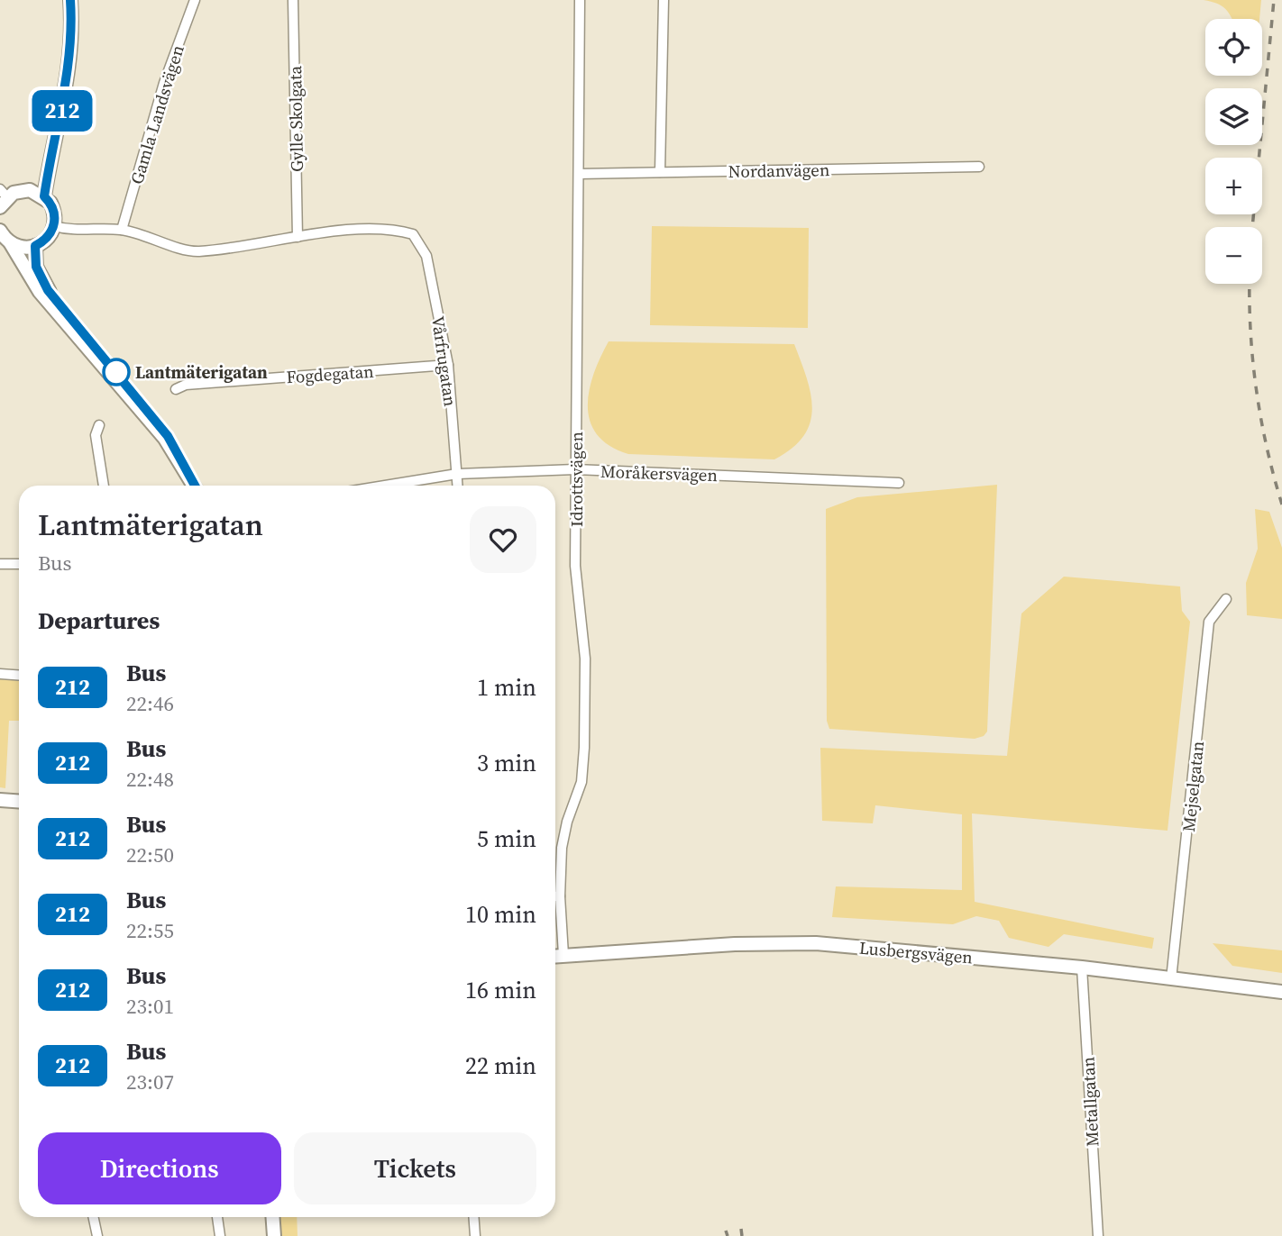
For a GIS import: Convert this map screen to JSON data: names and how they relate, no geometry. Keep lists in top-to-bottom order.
{
  "streets": {
    "street": [
      "Gamla Landsvägen",
      "Gylle Skolgata",
      "Nordanvägen",
      "Vårfrugatan",
      "Fogdegatan",
      "Moråkersvägen",
      "Idrottsvägen",
      "Mejselgatan",
      "Lusbergsvägen",
      "Metallgatan"
    ]
  },
  "crossings": [
    ["Gylle Skolgata", "Vårfrugatan"],
    ["Nordanvägen", "Idrottsvägen"],
    ["Vårfrugatan", "Fogdegatan"],
    ["Vårfrugatan", "Moråkersvägen"],
    ["Moråkersvägen", "Idrottsvägen"],
    ["Idrottsvägen", "Lusbergsvägen"],
    ["Mejselgatan", "Lusbergsvägen"],
    ["Lusbergsvägen", "Metallgatan"]
  ],
  "places": ["Lantmäterigatan"],
  "lines": ["bus line 212"],
  "page": {
    "on_map": "212",
    "map_buttons": ["+", "−"],
    "heading": [
      ["Lantmäterigatan", "Bus"],
      "Departures"
    ],
    "list": [
      {
        "mark": "212",
        "name": "Bus",
        "note": "22:46",
        "value": "1 min"
      },
      {
        "mark": "212",
        "name": "Bus",
        "note": "22:48",
        "value": "3 min"
      },
      {
        "mark": "212",
        "name": "Bus",
        "note": "22:50",
        "value": "5 min"
      },
      {
        "mark": "212",
        "name": "Bus",
        "note": "22:55",
        "value": "10 min"
      },
      {
        "mark": "212",
        "name": "Bus",
        "note": "23:01",
        "value": "16 min"
      },
      {
        "mark": "212",
        "name": "Bus",
        "note": "23:07",
        "value": "22 min"
      }
    ],
    "buttons": ["Directions", "Tickets"]
  }
}
